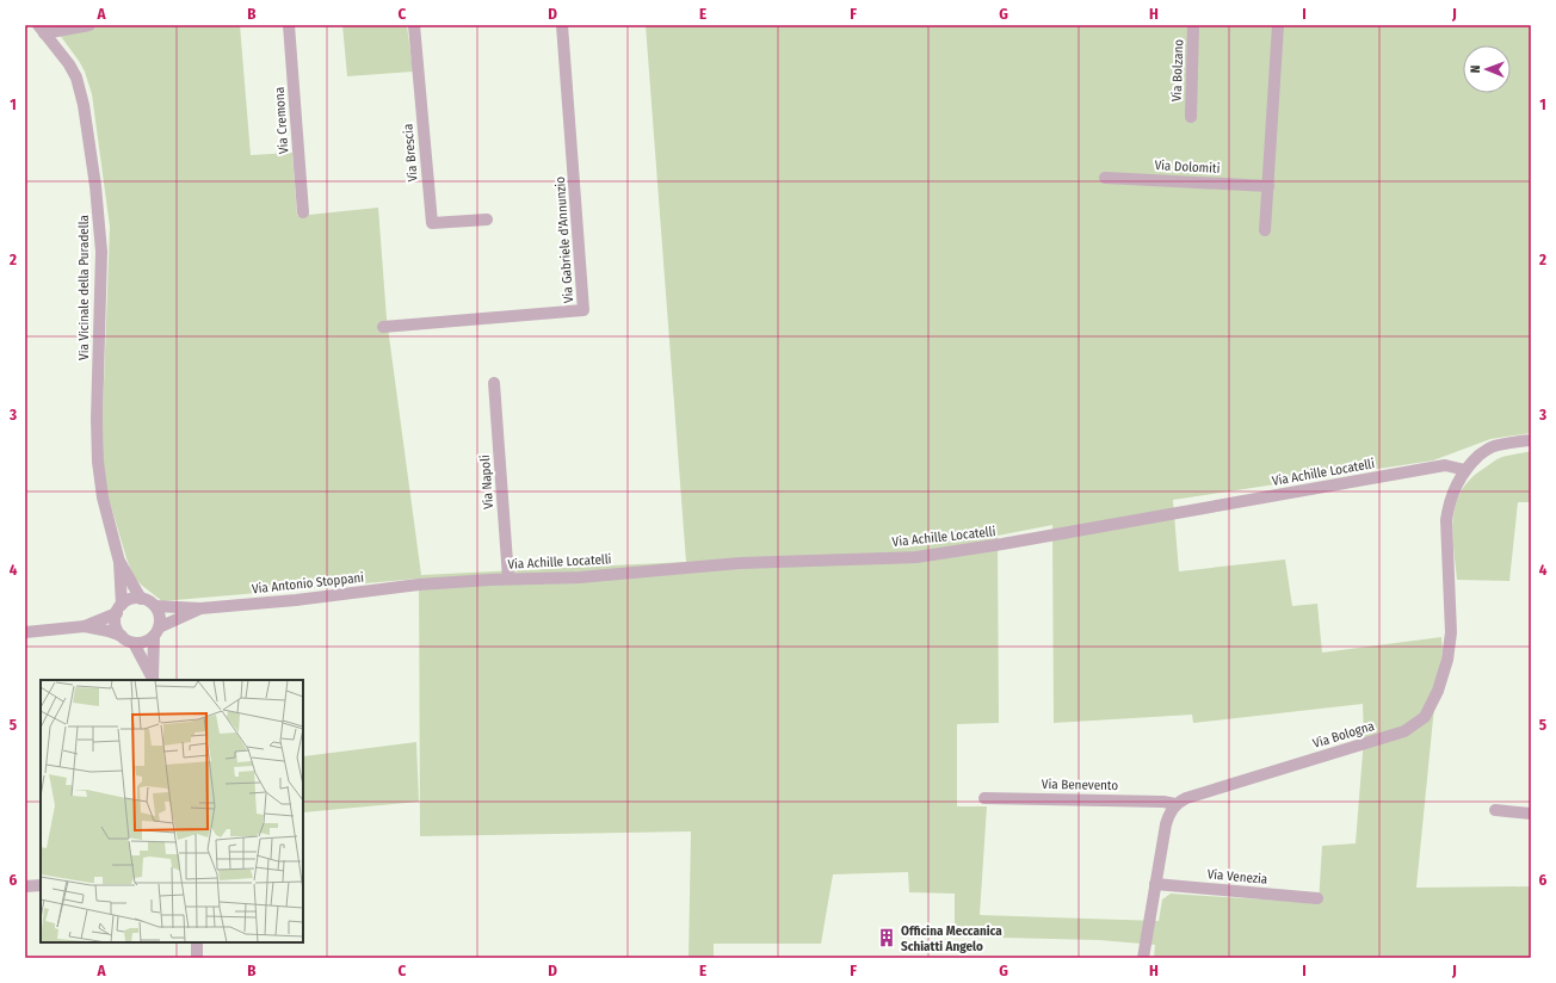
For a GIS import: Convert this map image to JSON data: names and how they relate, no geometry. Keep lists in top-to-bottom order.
{
  "streets": {
    "street": [
      "Via Bolzano",
      "Via Cremona",
      "Via Brescia",
      "Via Dolomiti",
      "Via Gabriele d'Annunzio",
      "Via Vicinale della Puradella",
      "Via Achille Locatelli",
      "Via Napoli",
      "Via Antonio Stoppani",
      "Via Bologna",
      "Via Benevento",
      "Via Venezia"
    ]
  },
  "crossings": [
    ["Via Vicinale della Puradella", "Via Antonio Stoppani"],
    ["Via Achille Locatelli", "Via Napoli"],
    ["Via Achille Locatelli", "Via Antonio Stoppani"],
    ["Via Achille Locatelli", "Via Bologna"],
    ["Via Bologna", "Via Benevento"]
  ],
  "places": {
    "building": ["Officina Meccanica Schiatti Angelo"]
  },
  "north": "left",
  "grid": {
    "columns": [
      "A",
      "B",
      "C",
      "D",
      "E",
      "F",
      "G",
      "H",
      "I",
      "J"
    ],
    "rows": [
      "1",
      "2",
      "3",
      "4",
      "5",
      "6"
    ]
  }
}
